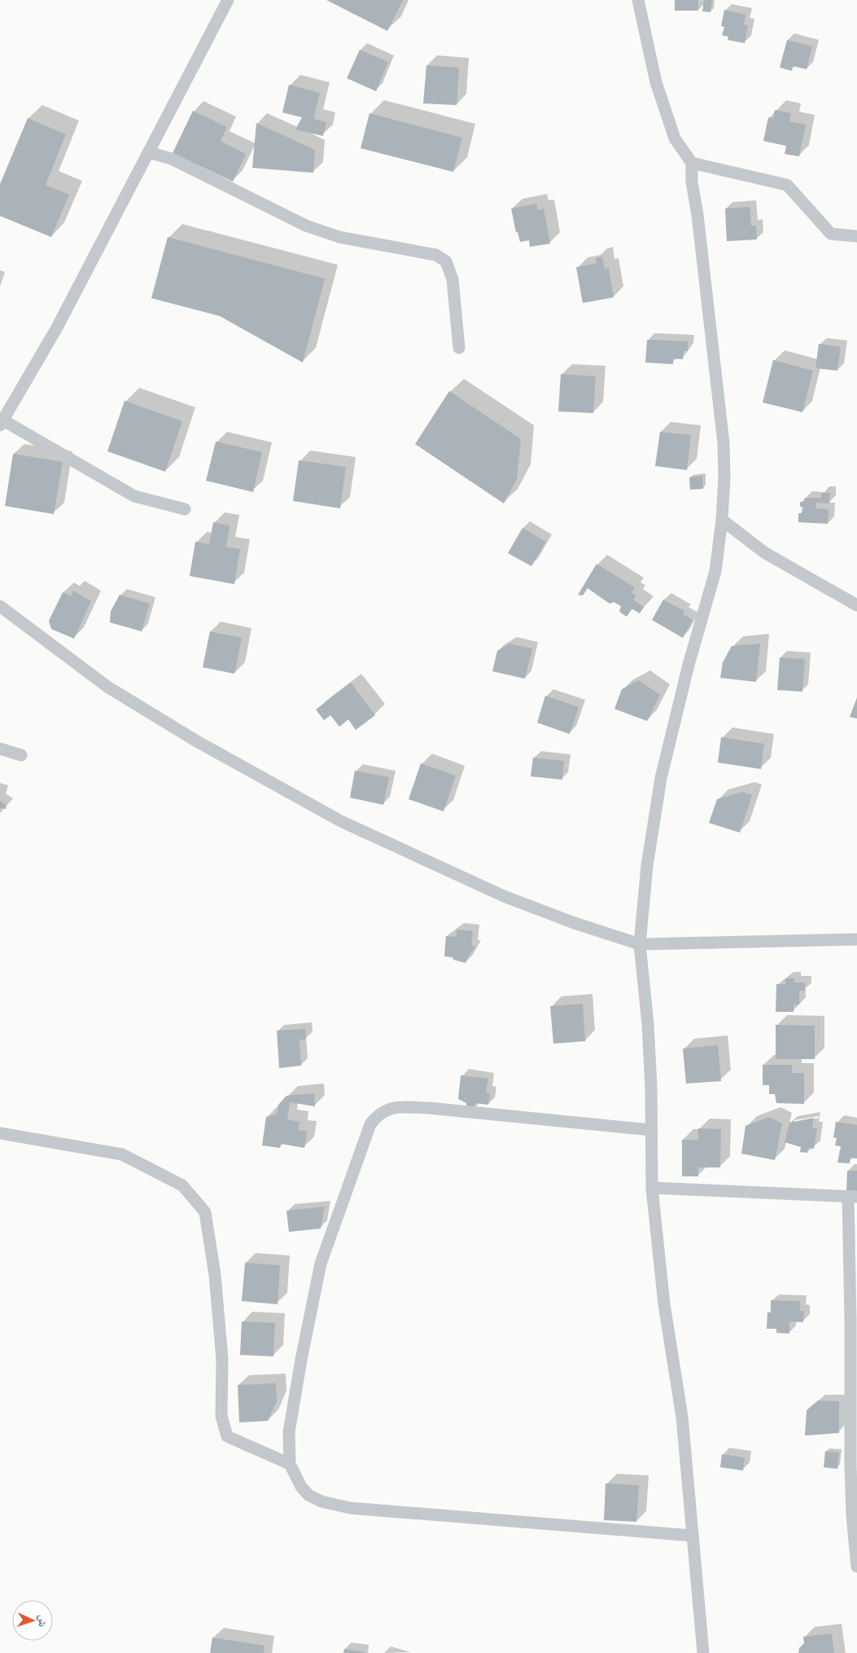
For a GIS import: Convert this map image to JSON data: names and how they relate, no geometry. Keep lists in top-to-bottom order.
{
  "north": "right"
}
